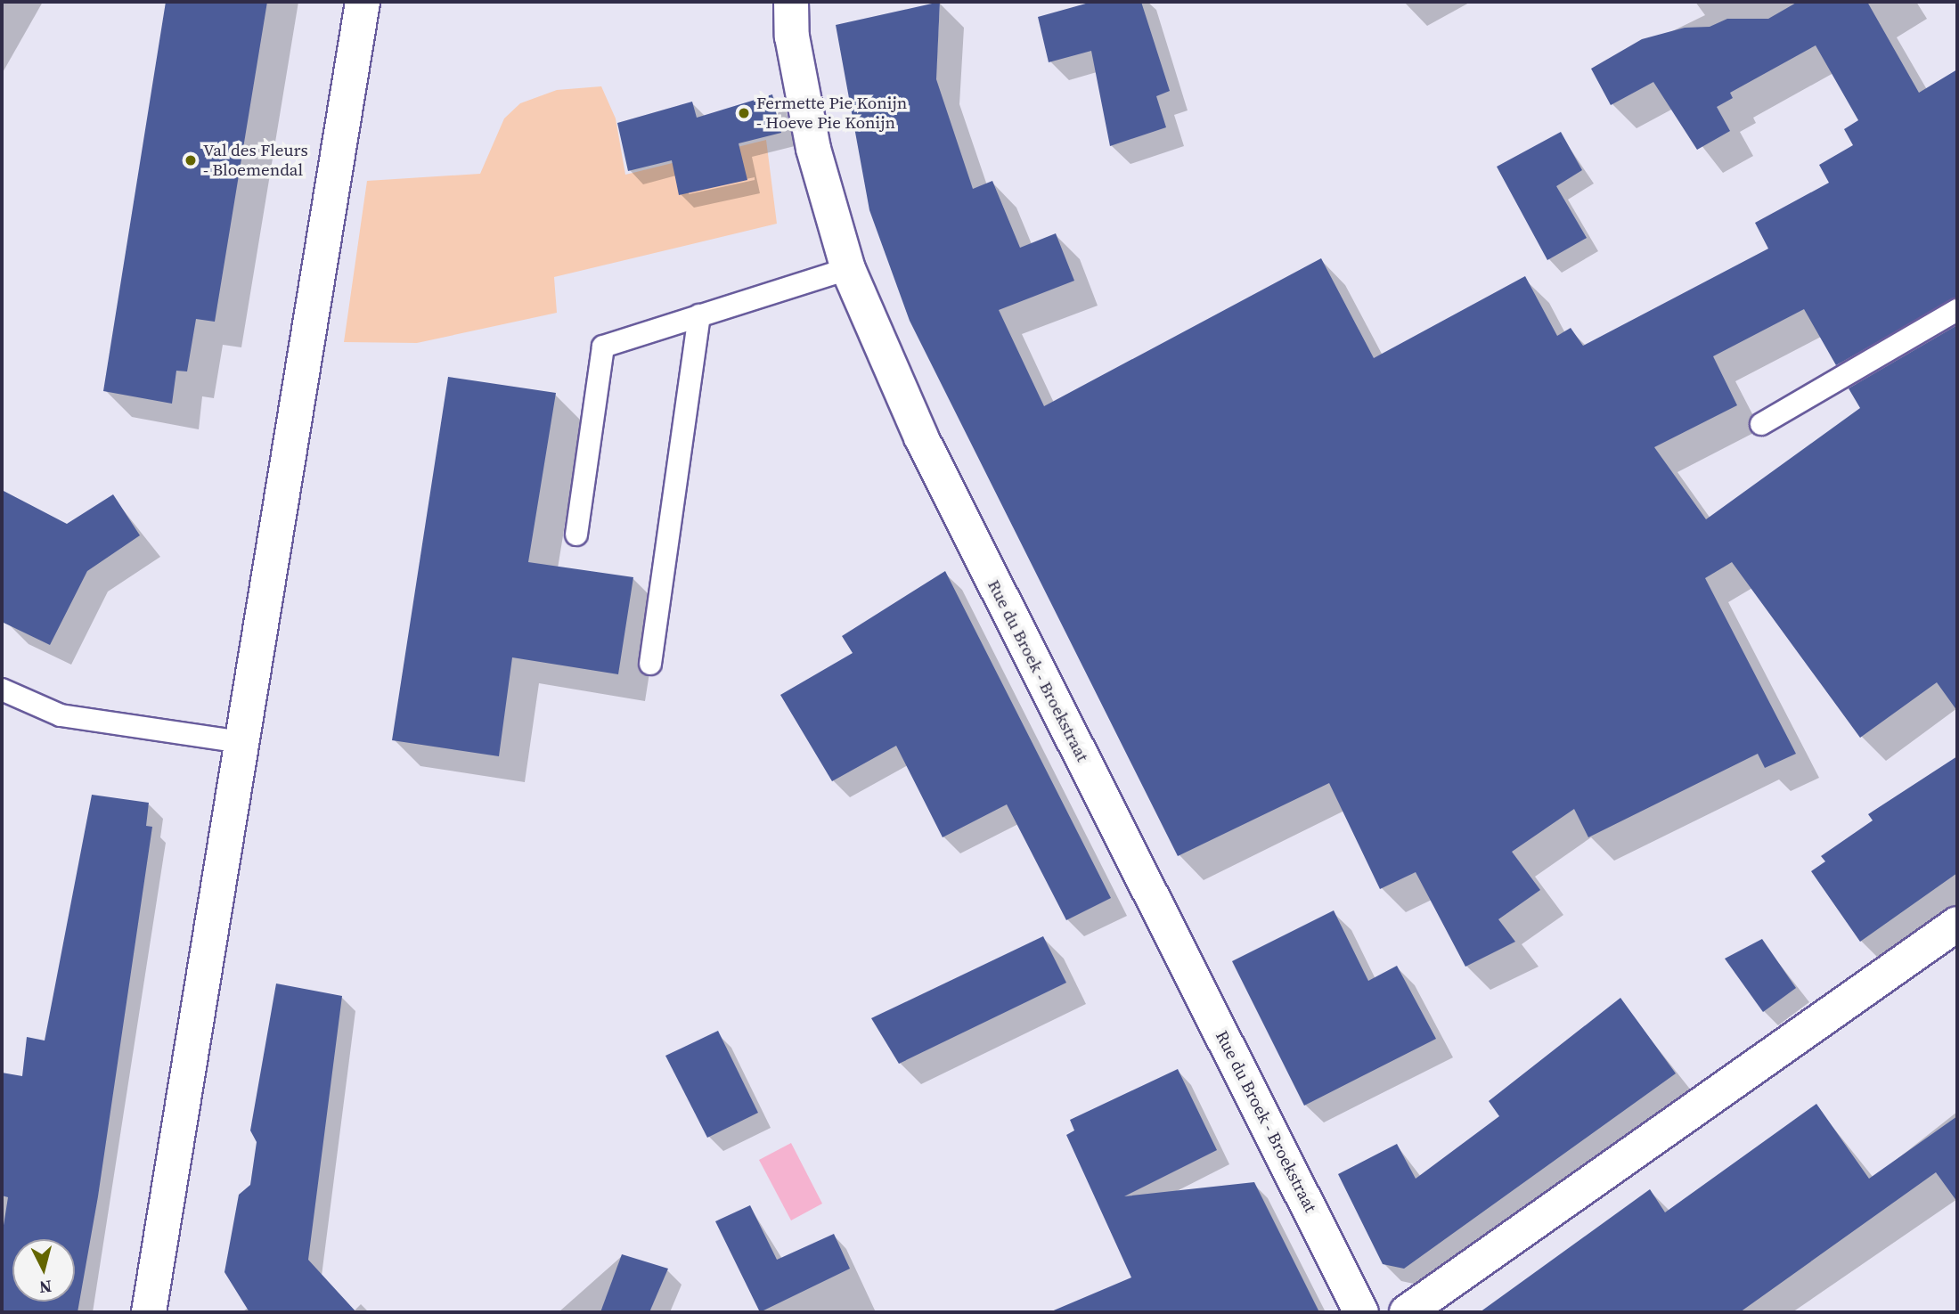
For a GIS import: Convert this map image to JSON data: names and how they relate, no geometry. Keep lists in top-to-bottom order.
{
  "streets": {
    "street": ["Rue du Broek - Broekstraat"]
  },
  "places": ["Fermette Pie Konijn - Hoeve Pie Konijn", "Val des Fleurs - Bloemendal"],
  "north": "bottom"
}
